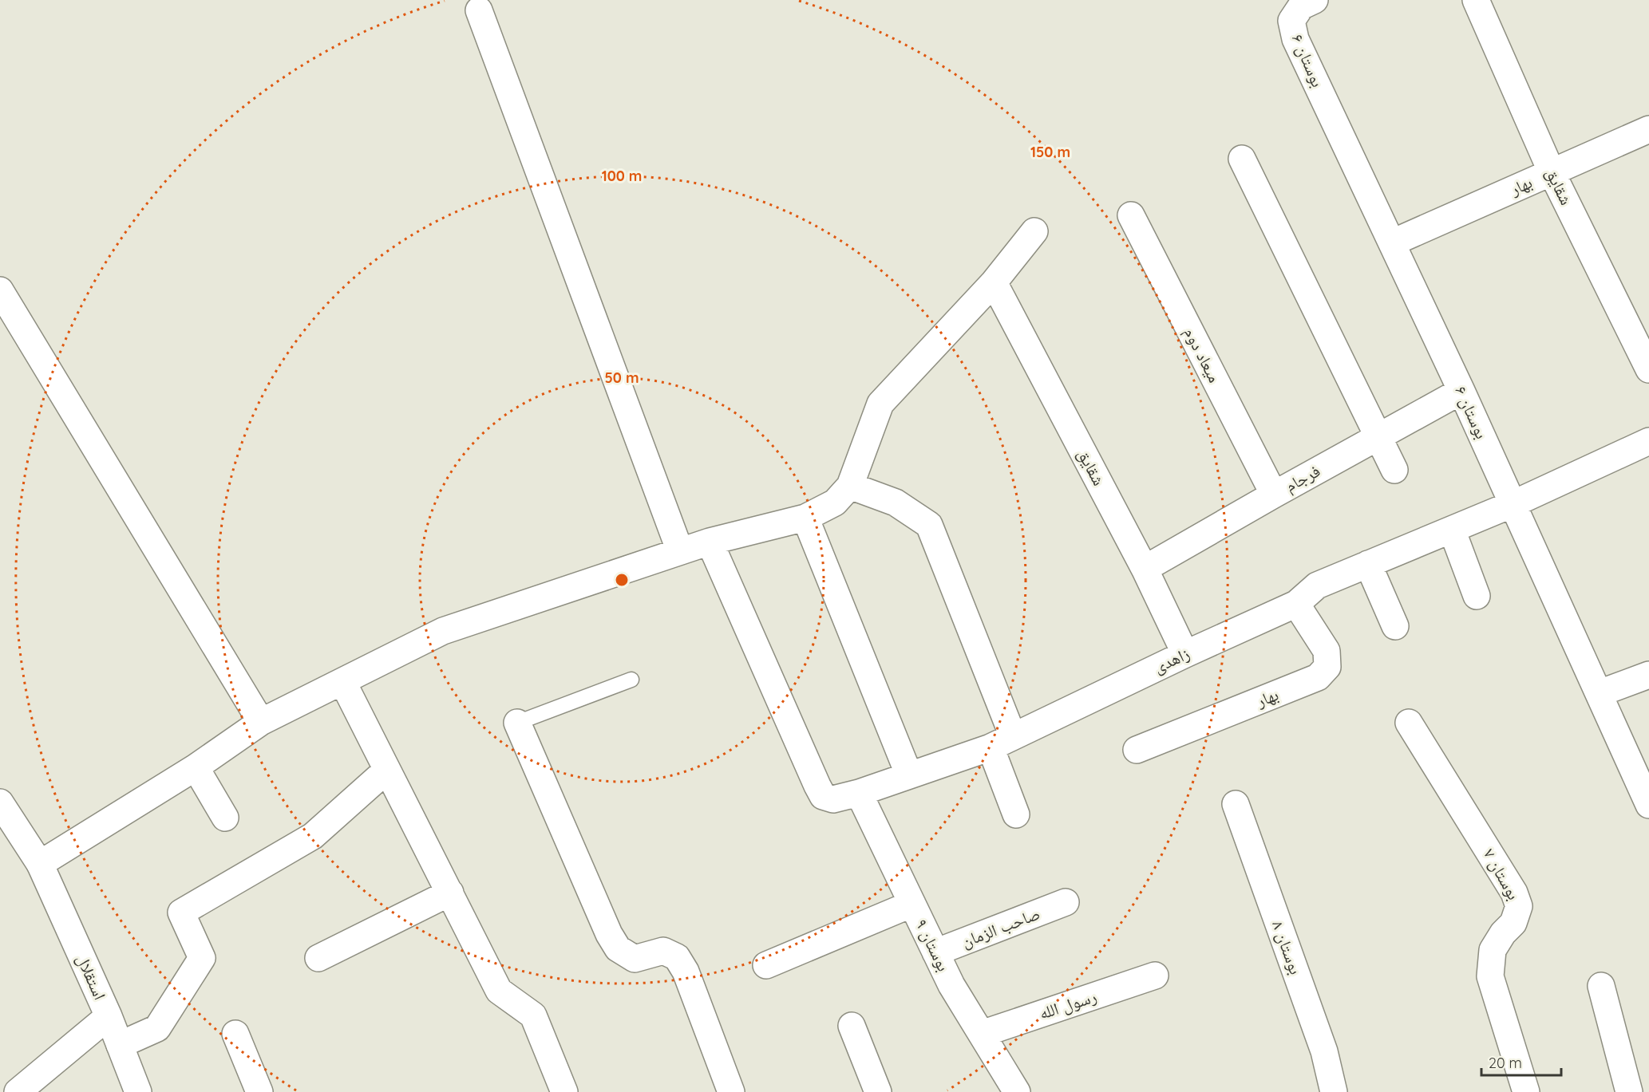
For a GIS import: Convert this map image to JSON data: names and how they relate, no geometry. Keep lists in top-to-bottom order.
{
  "streets": {
    "street": [
      "بوستان ۶",
      "بهار",
      "شقایق",
      "میعاد دوم",
      "فرجام",
      "زاهدی",
      "بوستان ۷",
      "صاحب الزمان",
      "بوستان ۹",
      "بوستان ۸",
      "استقلال",
      "رسول الله"
    ]
  },
  "crossings": [
    ["بوستان ۶", "بهار"],
    ["بوستان ۶", "فرجام"],
    ["بوستان ۶", "زاهدی"],
    ["بهار", "شقایق"],
    ["بهار", "زاهدی"],
    ["شقایق", "فرجام"],
    ["شقایق", "زاهدی"],
    ["میعاد دوم", "فرجام"],
    ["زاهدی", "بوستان ۹"],
    ["صاحب الزمان", "بوستان ۹"],
    ["بوستان ۹", "رسول الله"]
  ],
  "scale_bar": "20 m",
  "rings": ["150 m", "100 m", "50 m"]
}
